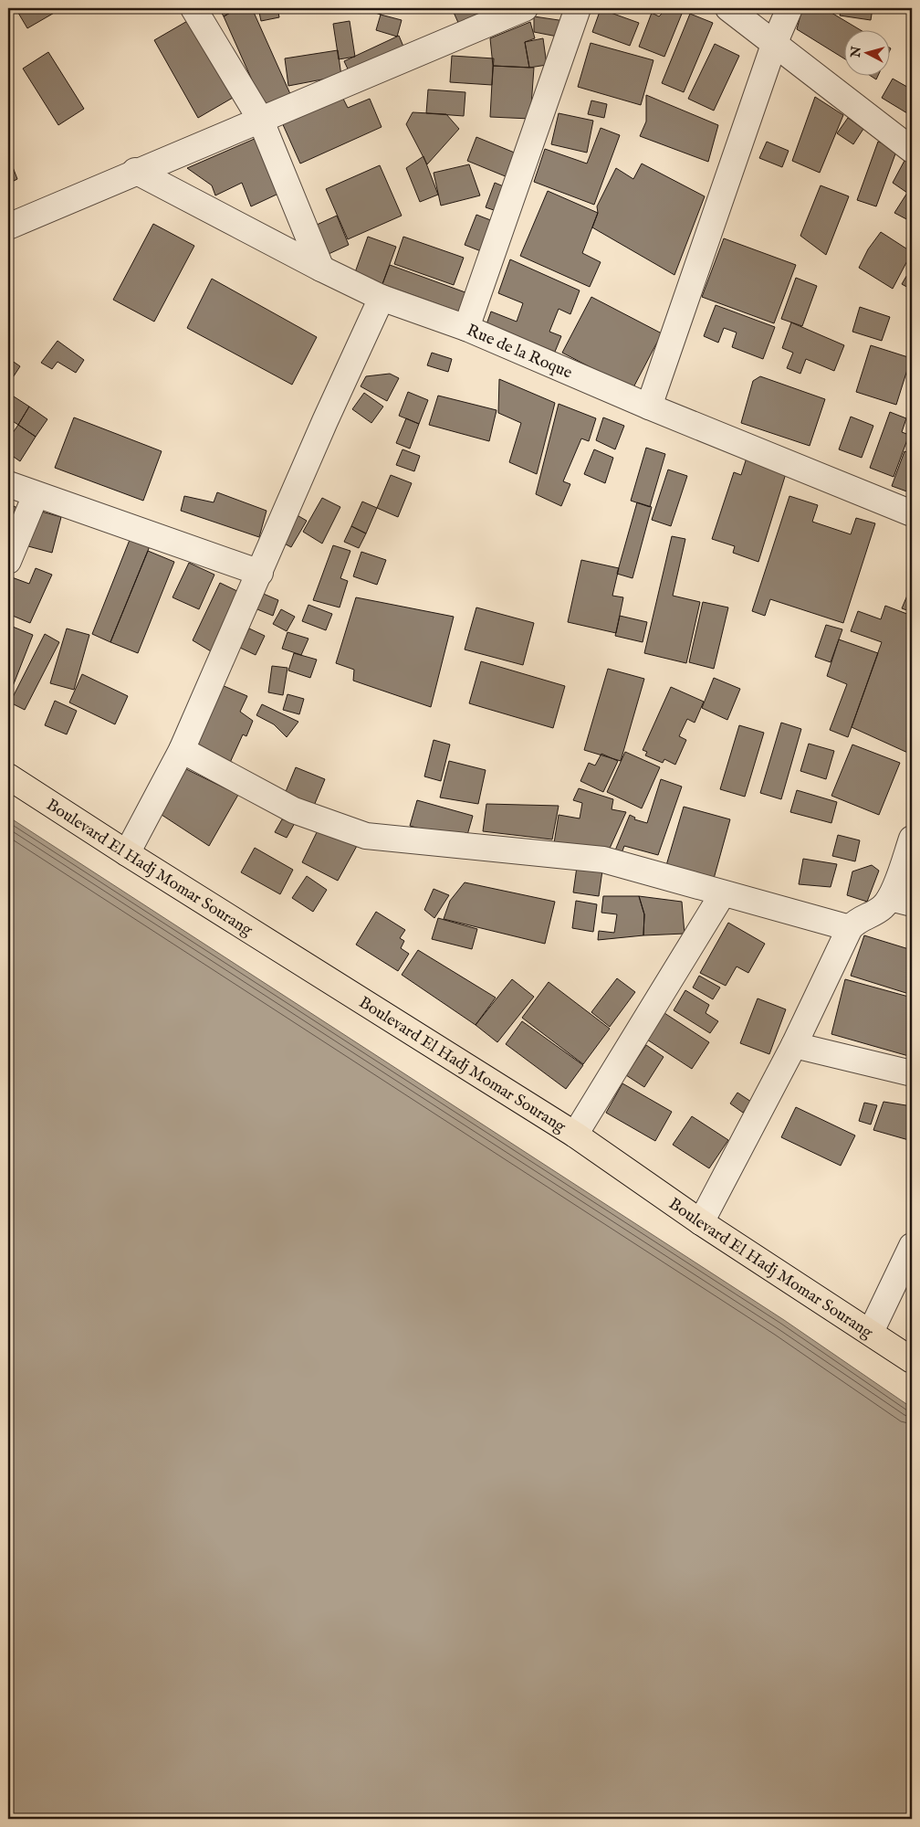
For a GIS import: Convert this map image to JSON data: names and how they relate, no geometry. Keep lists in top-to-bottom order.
{
  "streets": {
    "highway": ["Boulevard El Hadj Momar Sourang"],
    "street": ["Rue de la Roque"]
  },
  "north": "left"
}
